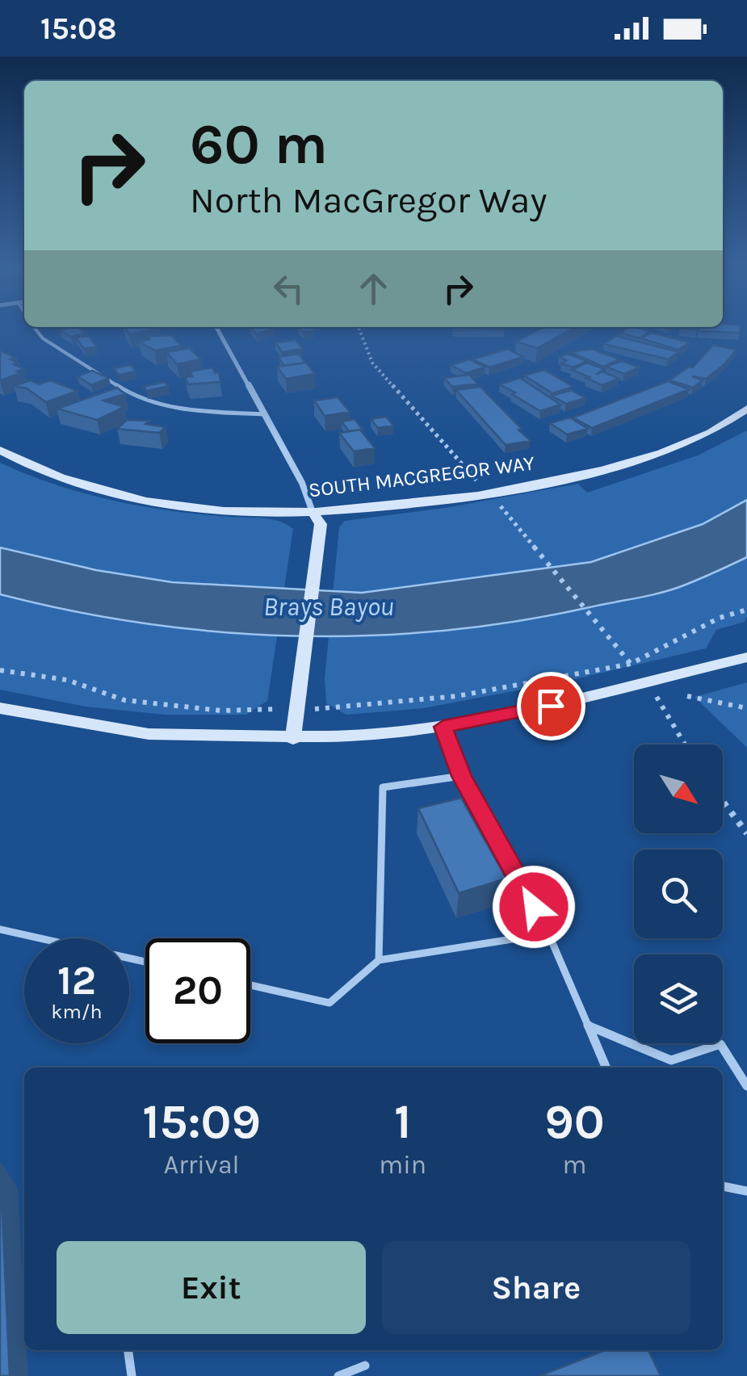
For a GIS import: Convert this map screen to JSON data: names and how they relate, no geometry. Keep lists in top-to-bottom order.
{
  "streets": {
    "main road": ["SOUTH MACGREGOR WAY"]
  },
  "water": ["Brays Bayou"],
  "north": "bottom right",
  "page": {
    "status": "15:08",
    "turn": ["60 m", "North MacGregor Way"],
    "speed": "12 km/h",
    "limit": "20",
    "eta": [
      "15:09",
      "Arrival",
      "1",
      "min",
      "90",
      "m"
    ],
    "buttons": ["Exit", "Share"]
  }
}
